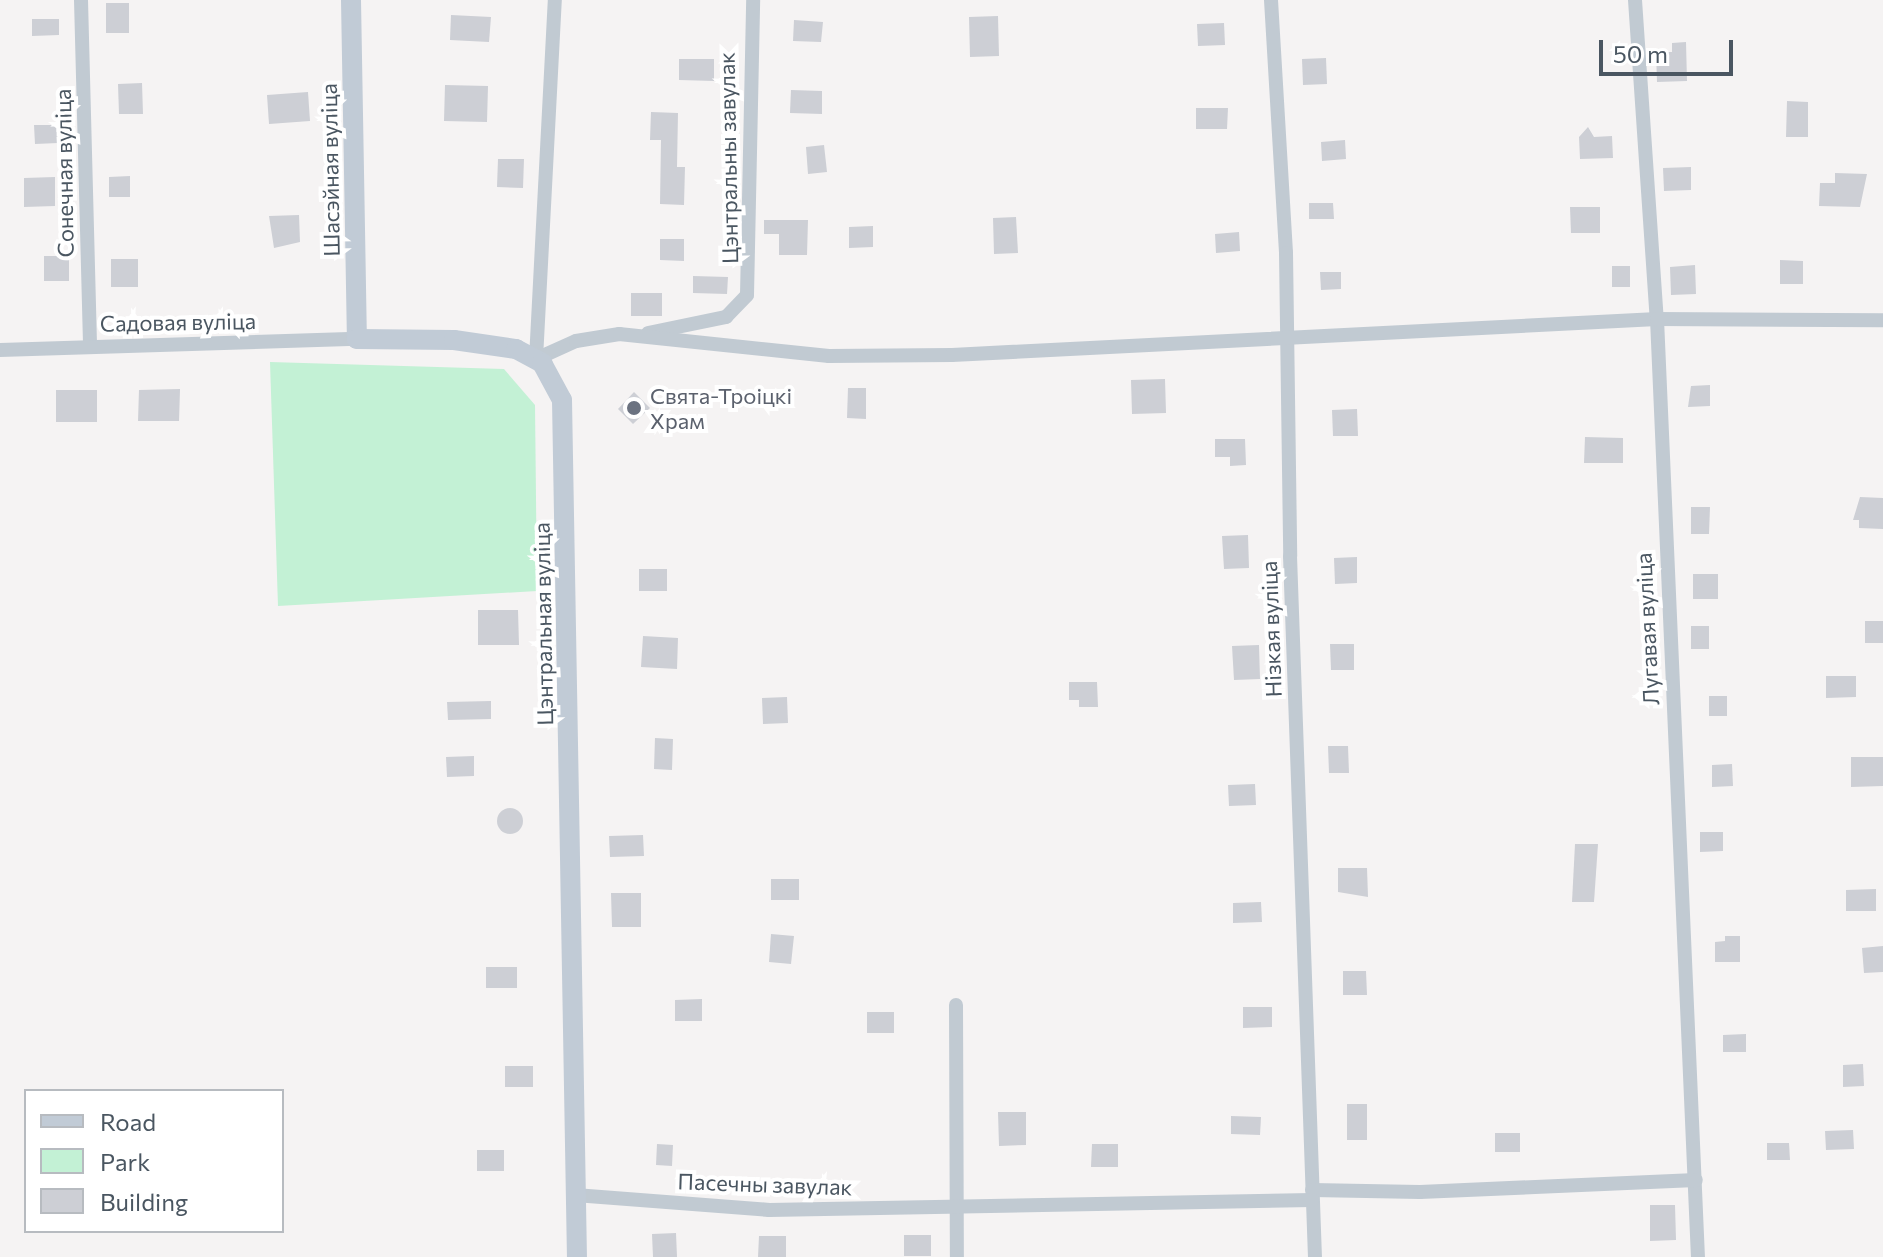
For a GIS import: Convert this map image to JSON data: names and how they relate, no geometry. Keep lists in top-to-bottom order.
{
  "streets": {
    "main road": ["Шасэйная вуліца", "Цэнтральная вуліца"],
    "street": [
      "Цэнтральны завулак",
      "Сонечная вуліца",
      "Садовая вуліца",
      "Нізкая вуліца",
      "Лугавая вуліца",
      "Пасечны завулак"
    ]
  },
  "crossings": [
    ["Шасэйная вуліца", "Садовая вуліца"],
    ["Сонечная вуліца", "Садовая вуліца"],
    ["Цэнтральная вуліца", "Пасечны завулак"],
    ["Нізкая вуліца", "Пасечны завулак"],
    ["Лугавая вуліца", "Пасечны завулак"]
  ],
  "places": ["Свята-Троіцкі Храм"],
  "legend": ["Road", "Park", "Building"],
  "scale_bar": "50 m"
}
